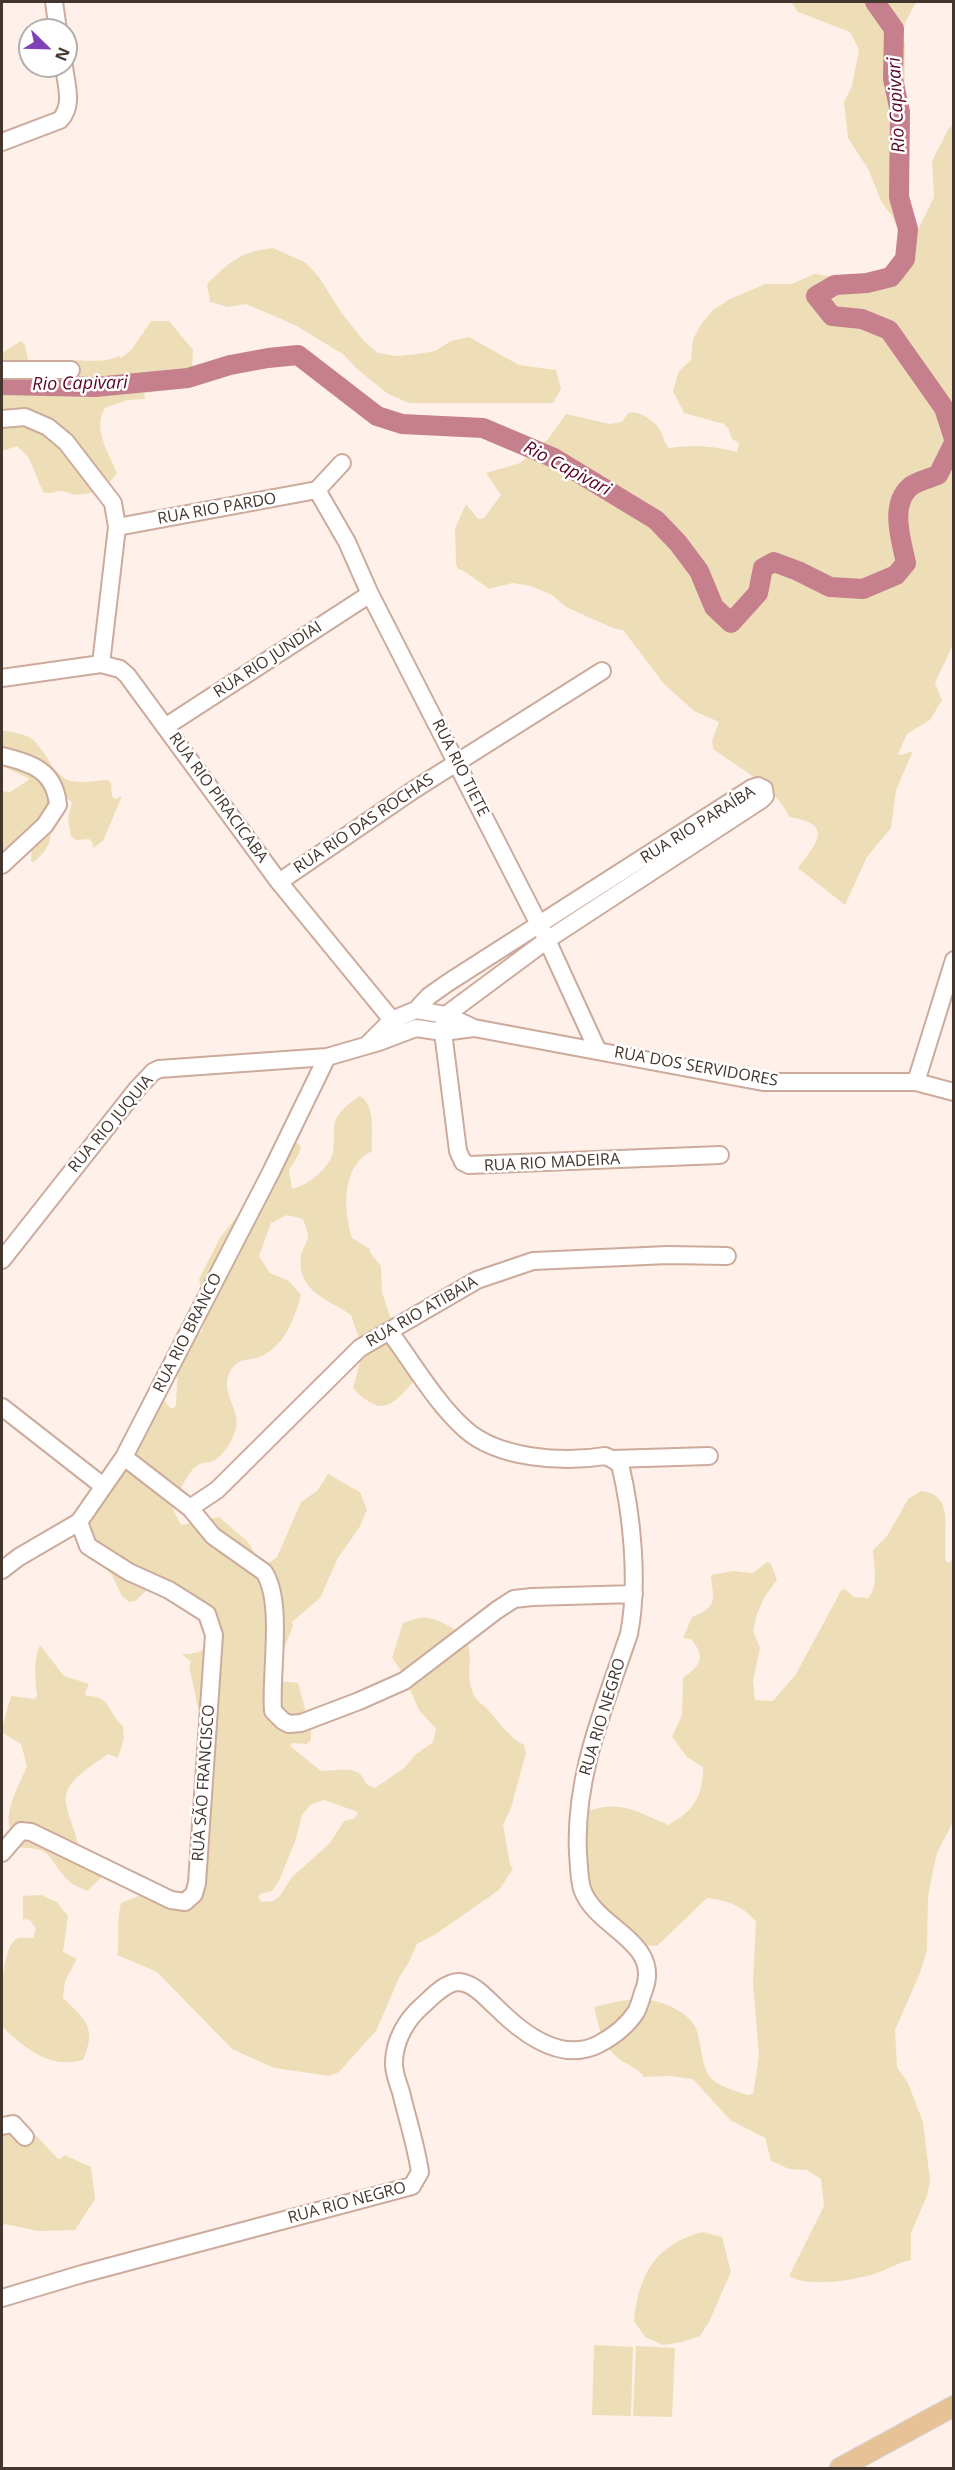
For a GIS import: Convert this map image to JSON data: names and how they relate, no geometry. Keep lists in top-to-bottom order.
{
  "streets": {
    "street": [
      "RUA RIO PARDO",
      "RUA RIO JUNDIAI",
      "RUA RIO TIETE",
      "RUA RIO PIRACICABA",
      "RUA RIO DAS ROCHAS",
      "RUA RIO PARAÍBA",
      "RUA DOS SERVIDORES",
      "RUA RIO JUQUIA",
      "RUA RIO MADEIRA",
      "RUA RIO ATIBAIA",
      "RUA RIO BRANCO",
      "RUA RIO NEGRO",
      "RUA SÃO FRANCISCO"
    ]
  },
  "crossings": [
    ["RUA RIO PARDO", "RUA RIO TIETE"],
    ["RUA RIO JUNDIAI", "RUA RIO TIETE"],
    ["RUA RIO JUNDIAI", "RUA RIO PIRACICABA"],
    ["RUA RIO TIETE", "RUA RIO DAS ROCHAS"],
    ["RUA RIO TIETE", "RUA RIO PARAÍBA"],
    ["RUA RIO TIETE", "RUA DOS SERVIDORES"],
    ["RUA RIO PIRACICABA", "RUA RIO DAS ROCHAS"],
    ["RUA RIO PIRACICABA", "RUA RIO PARAÍBA"],
    ["RUA RIO PIRACICABA", "RUA RIO JUQUIA"],
    ["RUA RIO PARAÍBA", "RUA DOS SERVIDORES"],
    ["RUA RIO PARAÍBA", "RUA RIO JUQUIA"],
    ["RUA RIO PARAÍBA", "RUA RIO MADEIRA"],
    ["RUA DOS SERVIDORES", "RUA RIO MADEIRA"],
    ["RUA RIO JUQUIA", "RUA RIO BRANCO"],
    ["RUA RIO BRANCO", "RUA SÃO FRANCISCO"]
  ],
  "water": ["Rio Capivari"],
  "north": "bottom right"
}
